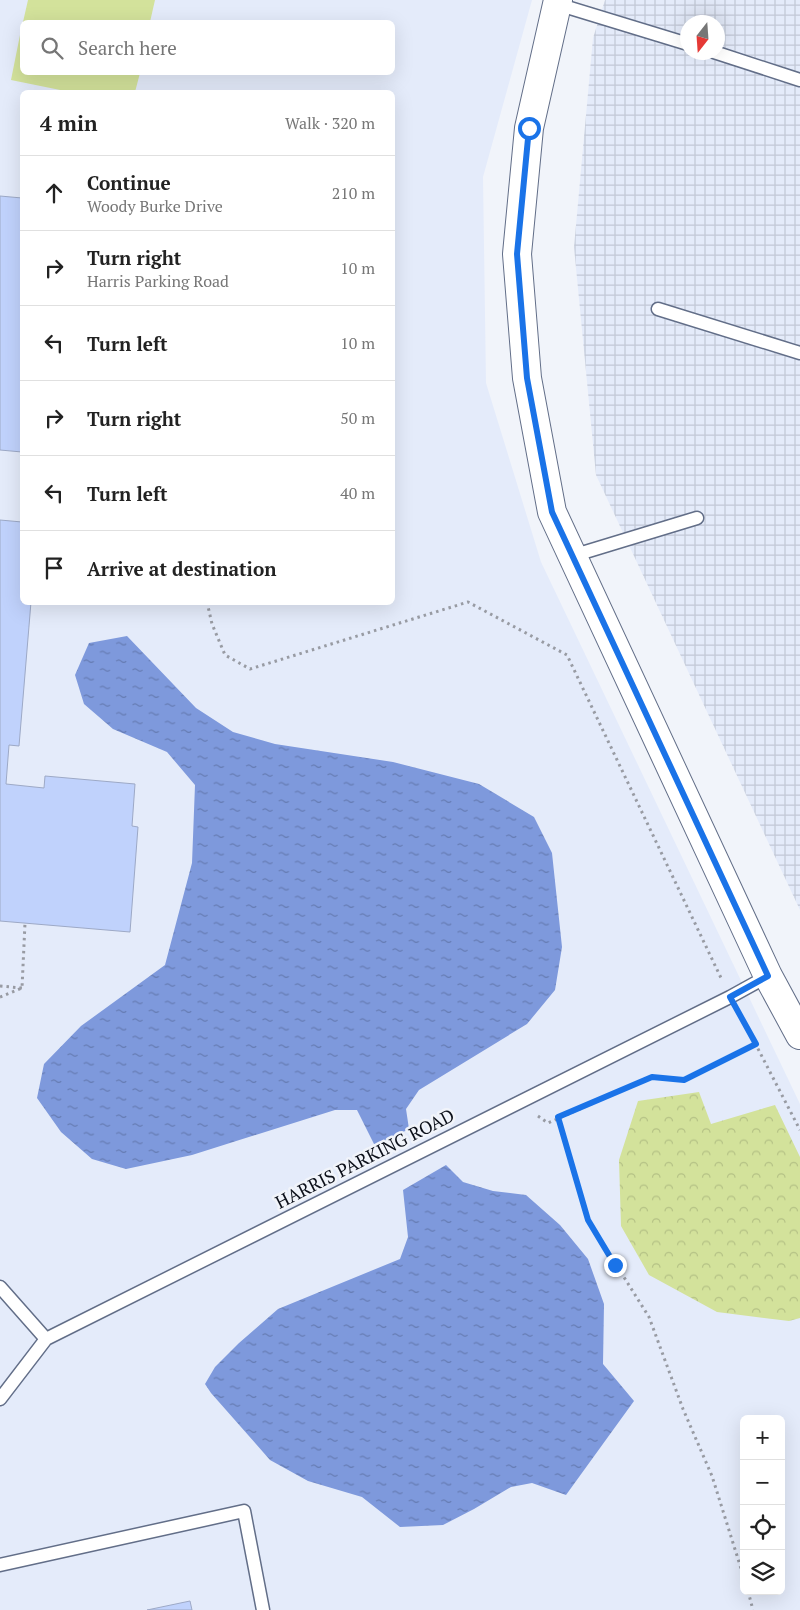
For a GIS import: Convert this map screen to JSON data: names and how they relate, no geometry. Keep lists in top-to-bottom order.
{
  "streets": {
    "lane": ["HARRIS PARKING ROAD"]
  },
  "north": "bottom",
  "page": {
    "search": "Search here",
    "heading": ["4 min", "Walk · 320 m"],
    "list": [
      ["Continue", "Woody Burke Drive", "210 m"],
      ["Turn right", "Harris Parking Road", "10 m"],
      ["Turn left", "10 m"],
      ["Turn right", "50 m"],
      ["Turn left", "40 m"],
      "Arrive at destination"
    ],
    "map_buttons": ["+", "−"]
  }
}
